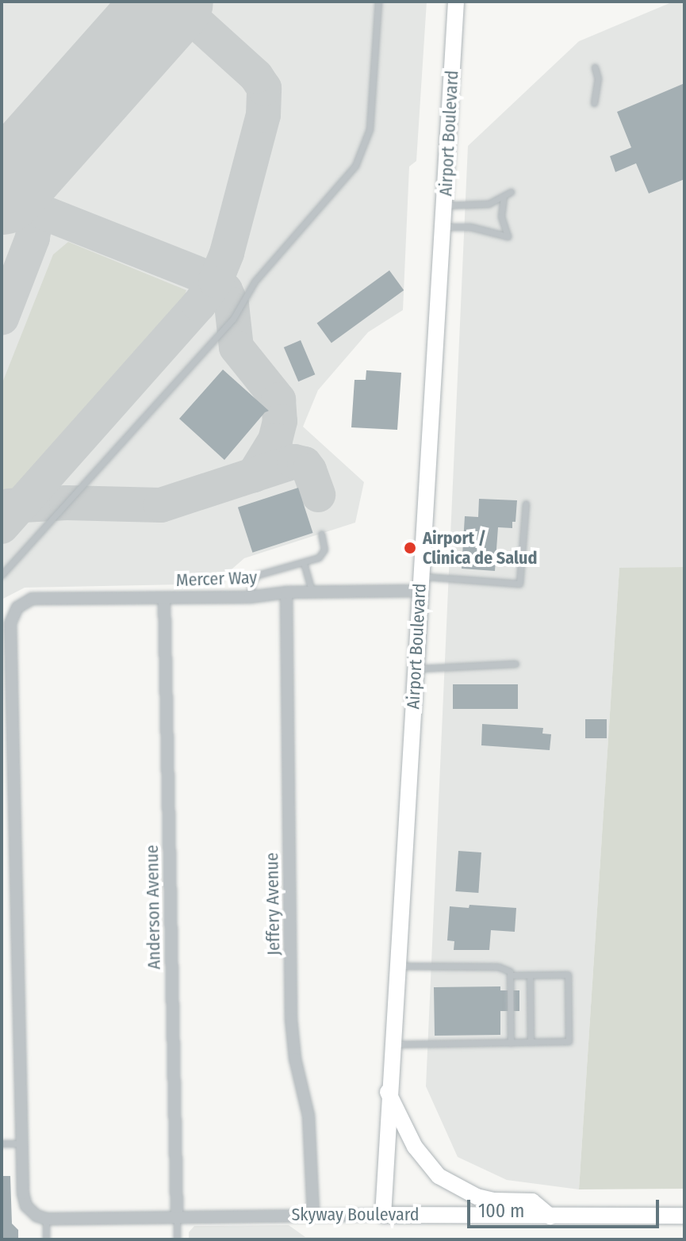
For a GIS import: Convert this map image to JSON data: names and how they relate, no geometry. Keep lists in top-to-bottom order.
{
  "streets": {
    "main road": ["Airport Boulevard", "Skyway Boulevard"],
    "street": ["Mercer Way", "Jeffery Avenue", "Anderson Avenue"]
  },
  "crossings": [
    ["Airport Boulevard", "Mercer Way"],
    ["Airport Boulevard", "Skyway Boulevard"],
    ["Mercer Way", "Jeffery Avenue"],
    ["Mercer Way", "Anderson Avenue"],
    ["Mercer Way", "Skyway Boulevard"],
    ["Jeffery Avenue", "Skyway Boulevard"],
    ["Anderson Avenue", "Skyway Boulevard"]
  ],
  "places": ["Airport / Clinica de Salud"],
  "scale_bar": "100 m"
}
